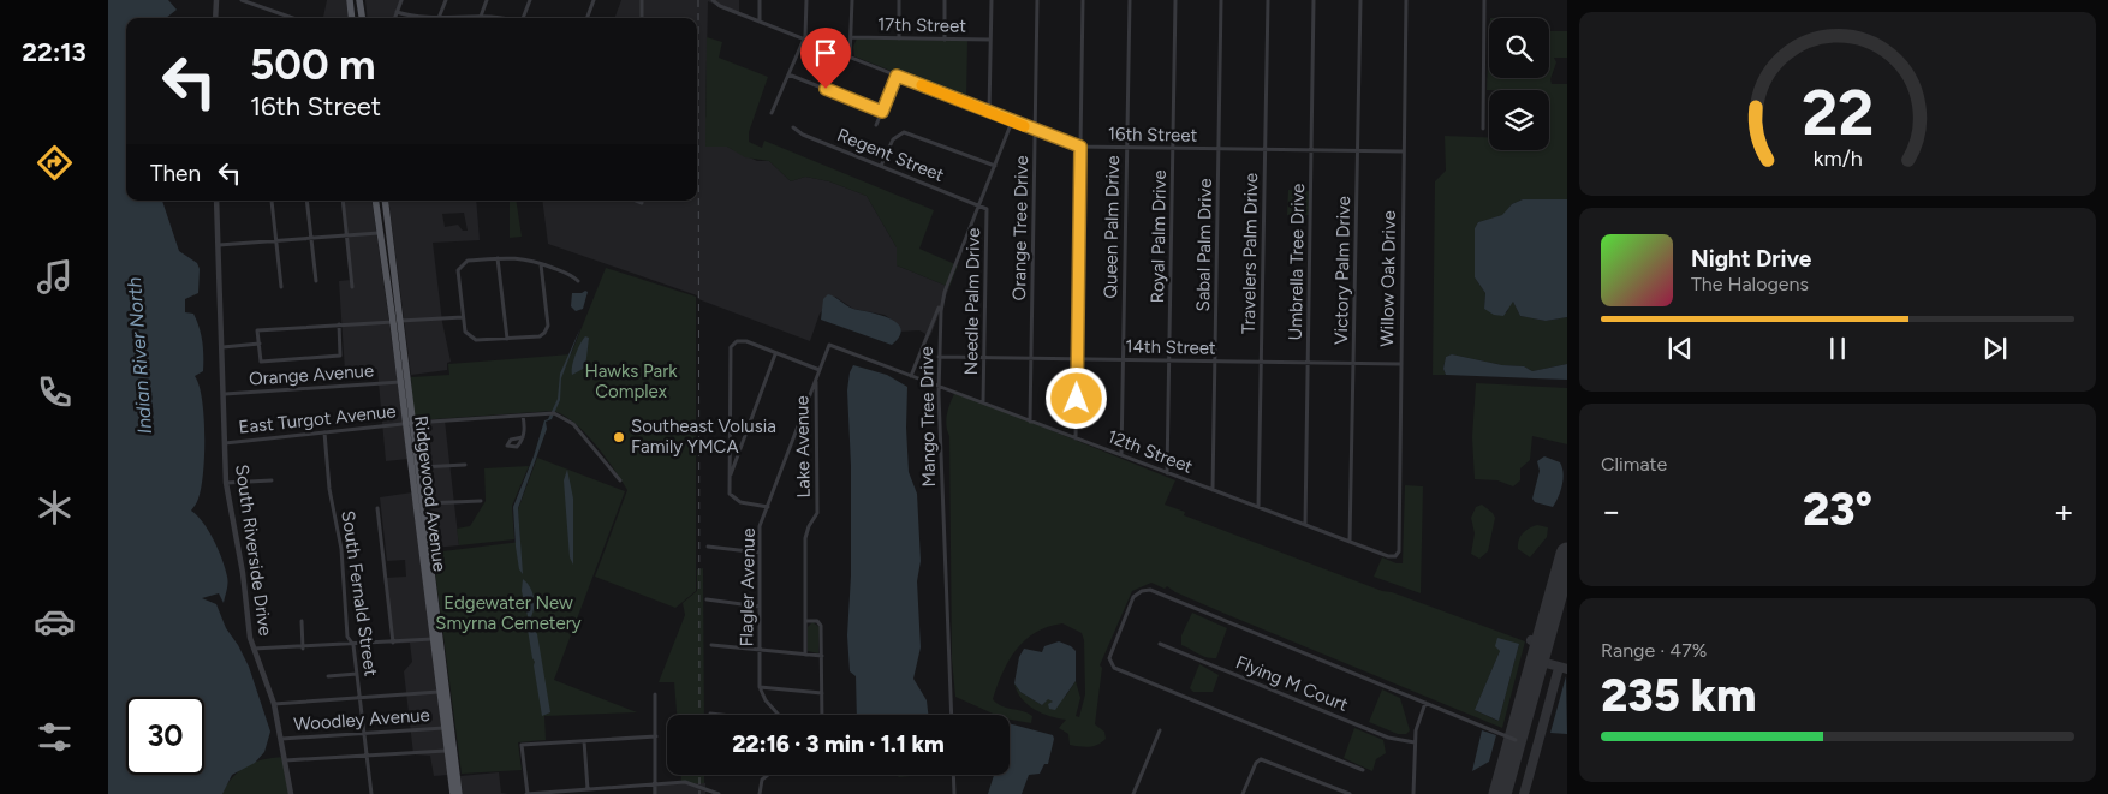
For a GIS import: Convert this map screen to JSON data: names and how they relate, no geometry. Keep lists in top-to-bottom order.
{
  "streets": {
    "main road": ["Ridgewood Avenue"],
    "street": [
      "17th Street",
      "16th Street",
      "Regent Street",
      "Queen Palm Drive",
      "Orange Tree Drive",
      "Royal Palm Drive",
      "Sabal Palm Drive",
      "Travelers Palm Drive",
      "Umbrella Tree Drive",
      "Victory Palm Drive",
      "Willow Oak Drive",
      "Needle Palm Drive",
      "14th Street",
      "Orange Avenue",
      "Mango Tree Drive",
      "East Turgot Avenue",
      "Lake Avenue",
      "12th Street",
      "South Riverside Drive",
      "Flagler Avenue",
      "South Fernald Street",
      "Flying M Court",
      "Woodley Avenue"
    ]
  },
  "crossings": [
    ["16th Street", "Queen Palm Drive"],
    ["16th Street", "Orange Tree Drive"],
    ["16th Street", "Royal Palm Drive"],
    ["16th Street", "Sabal Palm Drive"],
    ["16th Street", "Travelers Palm Drive"],
    ["16th Street", "Umbrella Tree Drive"],
    ["16th Street", "Victory Palm Drive"],
    ["16th Street", "Willow Oak Drive"],
    ["16th Street", "Mango Tree Drive"],
    ["Regent Street", "Needle Palm Drive"],
    ["Regent Street", "Mango Tree Drive"],
    ["Queen Palm Drive", "14th Street"],
    ["Queen Palm Drive", "12th Street"],
    ["Orange Tree Drive", "14th Street"],
    ["Orange Tree Drive", "12th Street"],
    ["Royal Palm Drive", "14th Street"],
    ["Royal Palm Drive", "12th Street"],
    ["Sabal Palm Drive", "14th Street"],
    ["Sabal Palm Drive", "12th Street"],
    ["Travelers Palm Drive", "14th Street"],
    ["Travelers Palm Drive", "12th Street"],
    ["Umbrella Tree Drive", "14th Street"],
    ["Umbrella Tree Drive", "12th Street"],
    ["Victory Palm Drive", "14th Street"],
    ["Victory Palm Drive", "12th Street"],
    ["Willow Oak Drive", "14th Street"],
    ["Willow Oak Drive", "12th Street"],
    ["Needle Palm Drive", "14th Street"],
    ["Needle Palm Drive", "Mango Tree Drive"],
    ["Needle Palm Drive", "12th Street"],
    ["14th Street", "Mango Tree Drive"],
    ["Orange Avenue", "Ridgewood Avenue"],
    ["Orange Avenue", "South Riverside Drive"],
    ["Mango Tree Drive", "12th Street"],
    ["East Turgot Avenue", "Ridgewood Avenue"],
    ["East Turgot Avenue", "South Riverside Drive"],
    ["East Turgot Avenue", "South Fernald Street"],
    ["Lake Avenue", "Flagler Avenue"],
    ["12th Street", "Flagler Avenue"],
    ["Ridgewood Avenue", "Woodley Avenue"],
    ["South Riverside Drive", "Woodley Avenue"],
    ["South Fernald Street", "Woodley Avenue"]
  ],
  "water": ["Indian River North"],
  "parks": ["Hawks Park Complex", "Edgewater New Smyrna Cemetery"],
  "places": ["Southeast Volusia Family YMCA"],
  "page": {
    "tabs": "22:13",
    "turn": ["500 m", "16th Street"],
    "then": "Then",
    "song": ["Night Drive", "The Halogens"],
    "tile": [
      "Climate",
      ["Range · 47%", "235 km"]
    ],
    "heat": ["−", "23°", "+"],
    "limit": "30",
    "trip": "22:16 · 3 min · 1.1 km",
    "gauge": ["22", "km/h"]
  }
}
